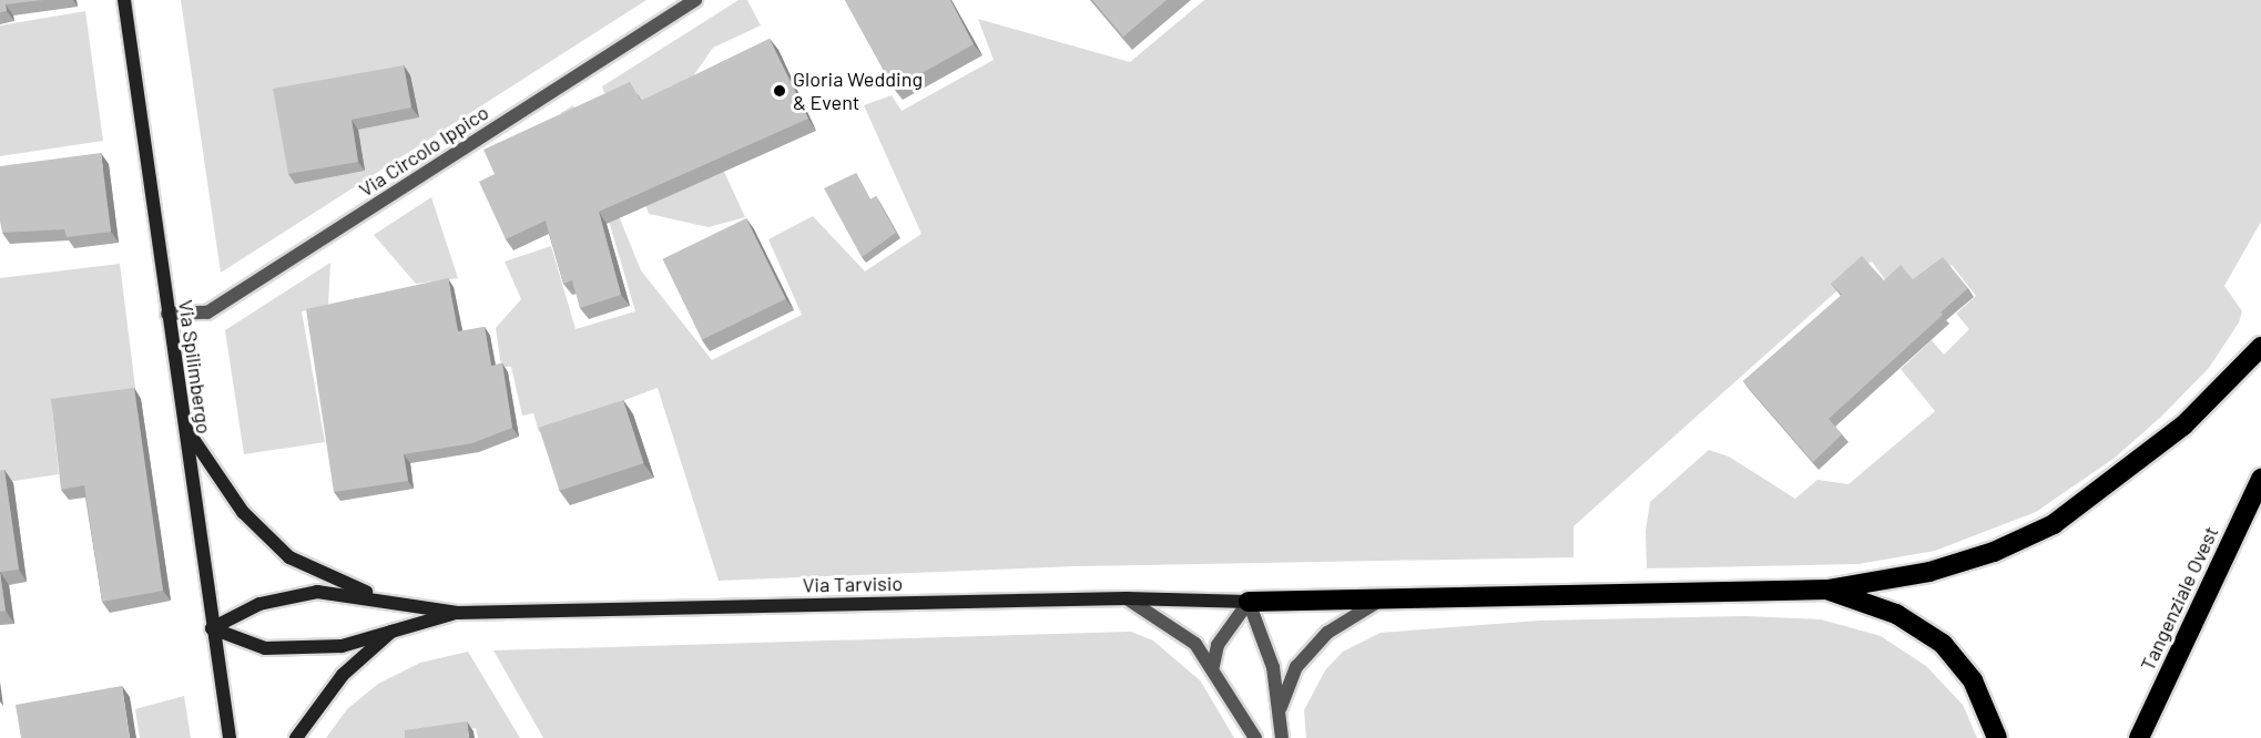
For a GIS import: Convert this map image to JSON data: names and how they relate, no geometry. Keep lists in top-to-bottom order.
{
  "streets": {
    "highway": ["Tangenziale Ovest"],
    "main road": ["Via Spilimbergo", "Via Tarvisio"],
    "street": ["Via Circolo Ippico"]
  },
  "crossings": [
    ["Via Circolo Ippico", "Via Spilimbergo"],
    ["Via Spilimbergo", "Via Tarvisio"]
  ],
  "places": ["Gloria Wedding & Event"]
}
